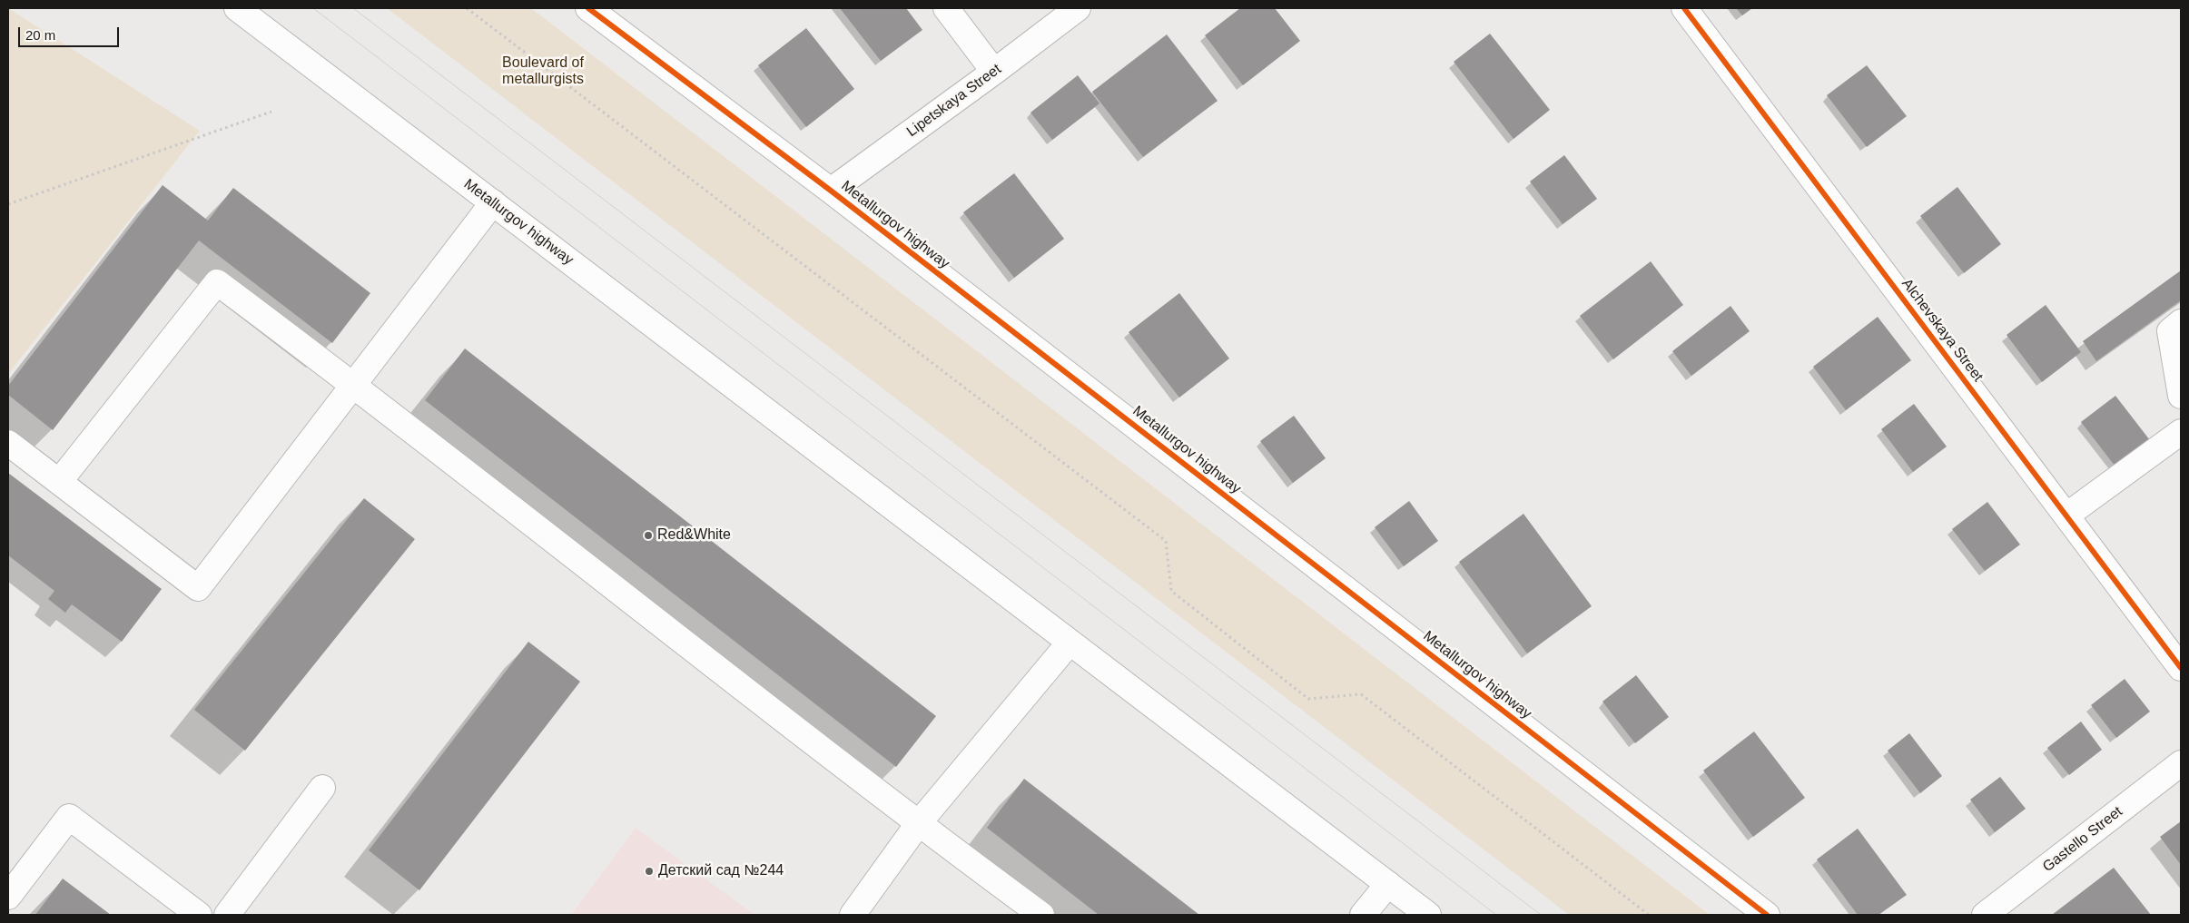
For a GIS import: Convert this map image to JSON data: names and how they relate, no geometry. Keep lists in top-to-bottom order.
{
  "streets": {
    "street": [
      "Lipetskaya Street",
      "Metallurgov highway",
      "Alchevskaya Street",
      "Gastello Street"
    ]
  },
  "crossings": [
    ["Lipetskaya Street", "Metallurgov highway"]
  ],
  "parks": ["Boulevard of metallurgists"],
  "places": ["Red&White", "Детский сад №244"],
  "scale_bar": "20 m"
}
